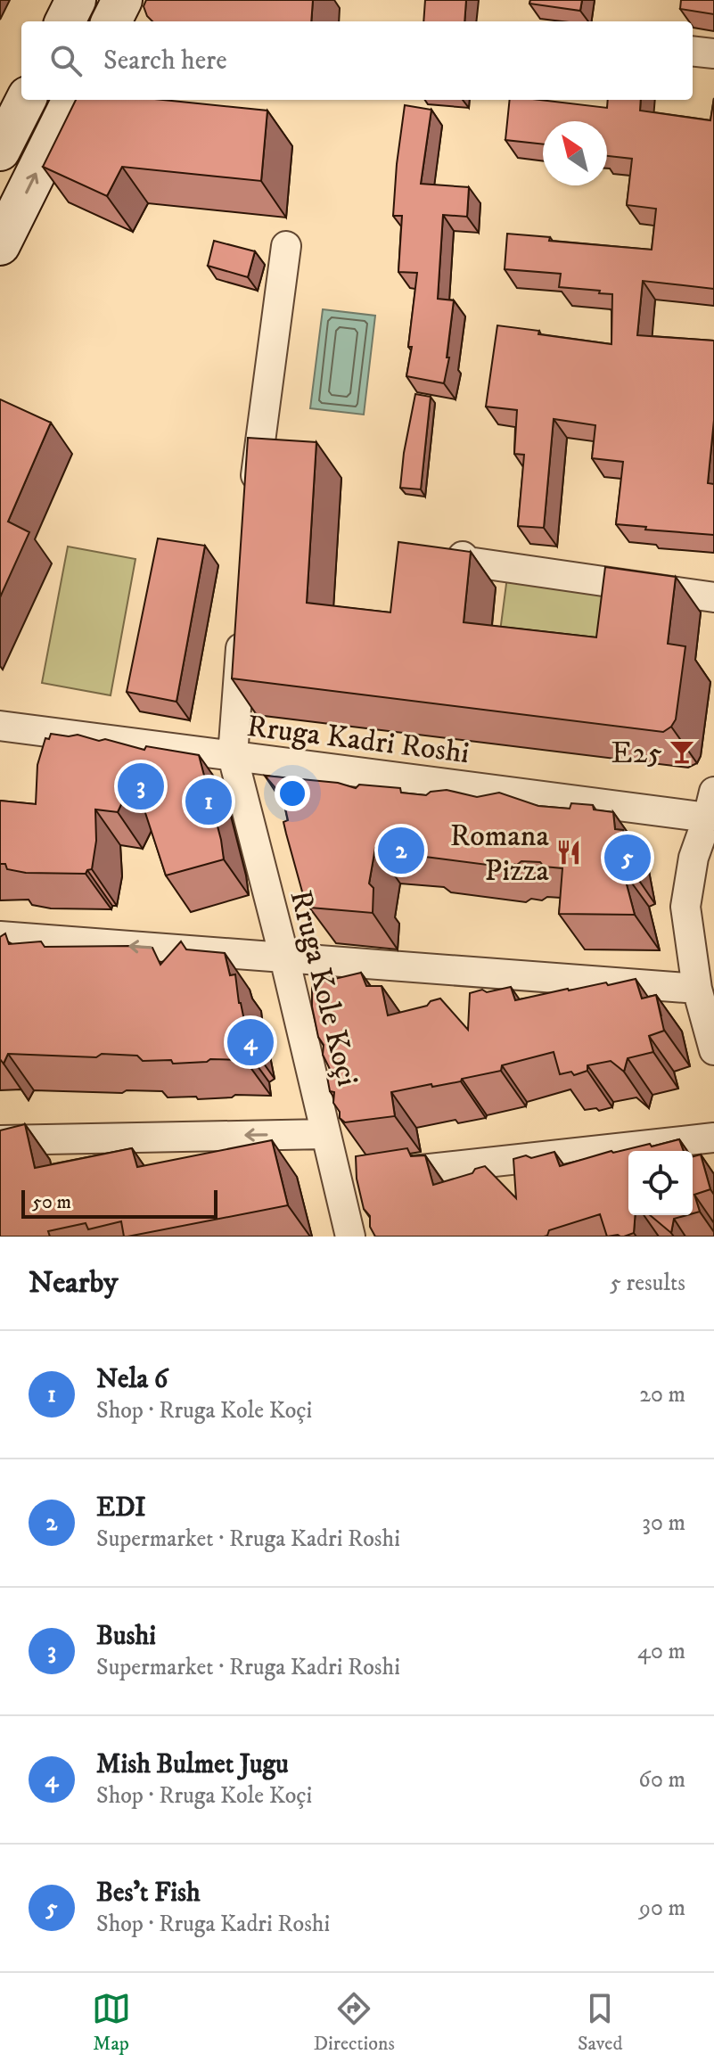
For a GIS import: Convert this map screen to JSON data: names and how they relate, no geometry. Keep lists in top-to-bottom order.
{
  "streets": {
    "street": ["Rruga Kadri Roshi", "Rruga Kole Koçi"]
  },
  "crossings": [
    ["Rruga Kadri Roshi", "Rruga Kole Koçi"]
  ],
  "places": {
    "bar": ["E25"],
    "restaurant": ["Romana Pizza"]
  },
  "scale_bar": "50 m",
  "north": "top left",
  "page": {
    "search": "Search here",
    "pins": [
      "3",
      "1",
      "2",
      "5",
      "4"
    ],
    "scale": "50 m",
    "heading": ["Nearby", "5 results"],
    "list": [
      {
        "mark": "1",
        "name": "Nela 6",
        "note": "Shop · Rruga Kole Koçi",
        "value": "20 m"
      },
      {
        "mark": "2",
        "name": "EDI",
        "note": "Supermarket · Rruga Kadri Roshi",
        "value": "30 m"
      },
      {
        "mark": "3",
        "name": "Bushi",
        "note": "Supermarket · Rruga Kadri Roshi",
        "value": "40 m"
      },
      {
        "mark": "4",
        "name": "Mish Bulmet Jugu",
        "note": "Shop · Rruga Kole Koçi",
        "value": "60 m"
      },
      {
        "mark": "5",
        "name": "Bes't Fish",
        "note": "Shop · Rruga Kadri Roshi",
        "value": "90 m"
      }
    ],
    "nav": ["Map", "Directions", "Saved"]
  }
}
